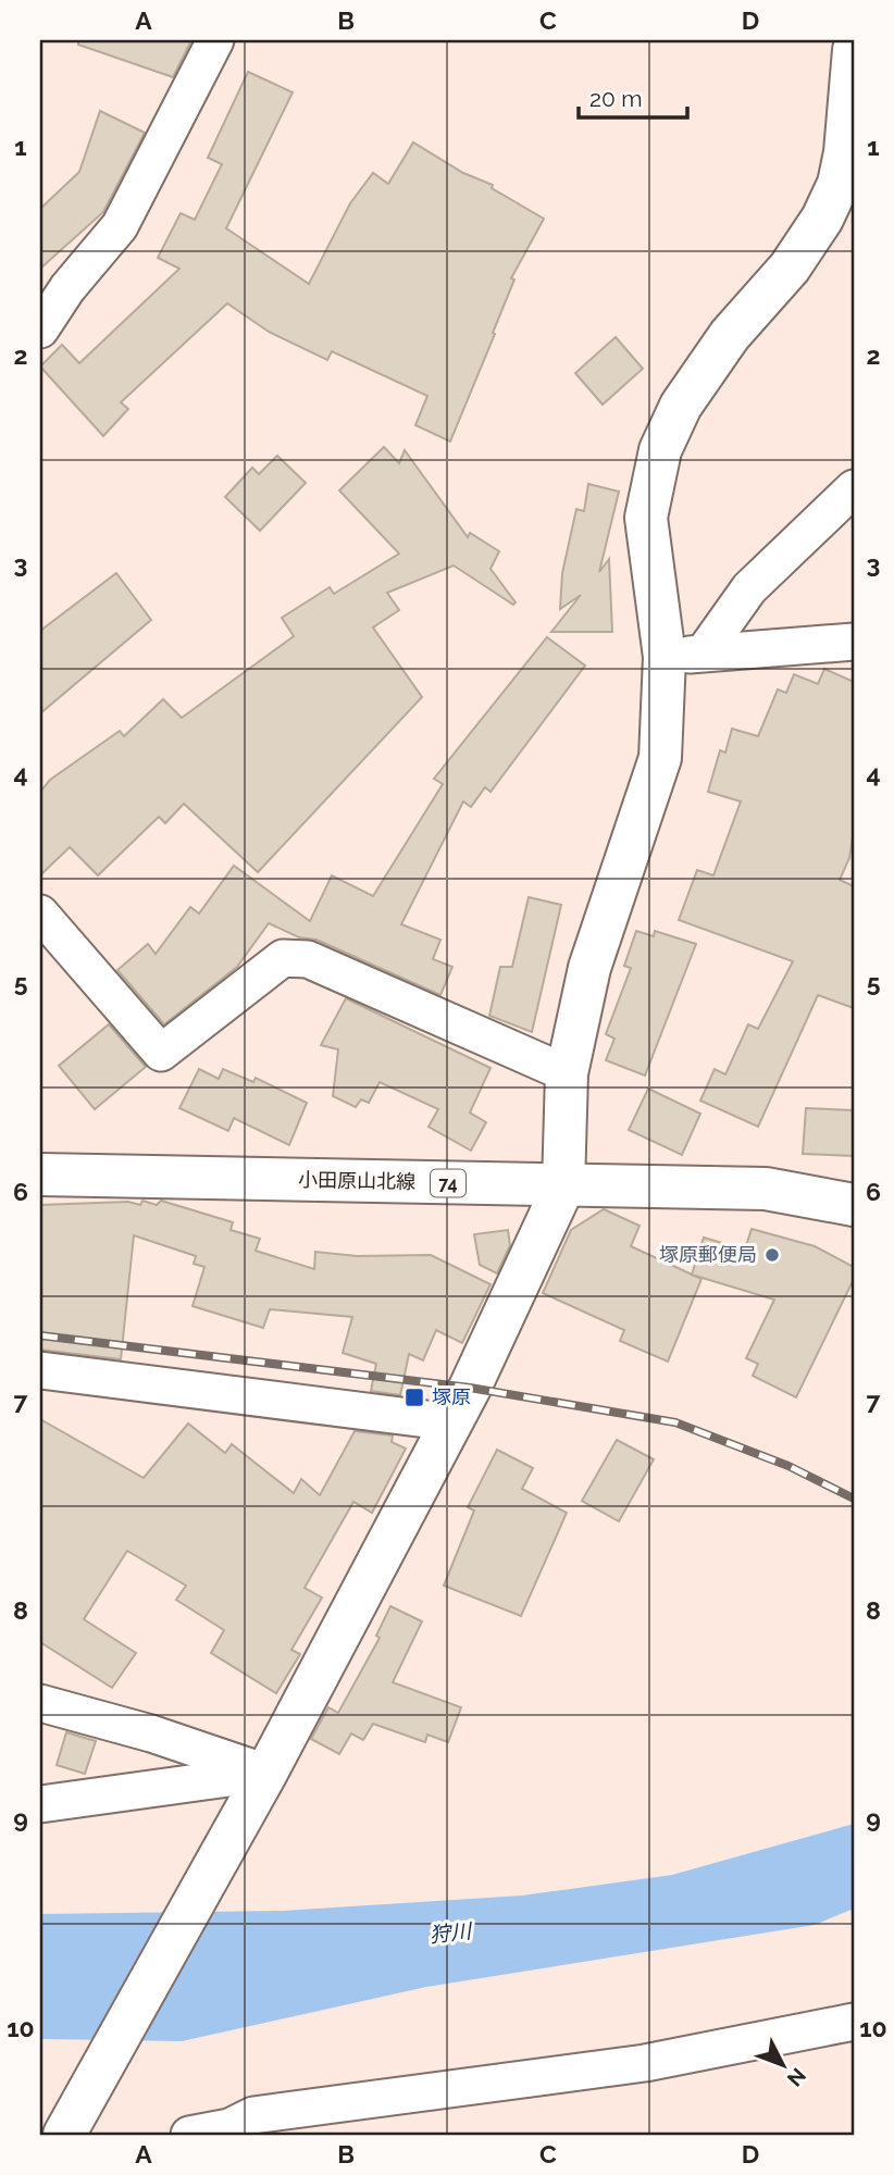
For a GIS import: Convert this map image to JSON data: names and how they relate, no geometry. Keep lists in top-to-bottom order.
{
  "streets": {
    "street": ["小田原山北線", "74"]
  },
  "water": ["狩川"],
  "places": {
    "other": ["塚原郵便局"],
    "transit": ["塚原"]
  },
  "scale_bar": "20 m",
  "north": "bottom right",
  "grid": {
    "columns": [
      "A",
      "B",
      "C",
      "D"
    ],
    "rows": [
      "1",
      "2",
      "3",
      "4",
      "5",
      "6",
      "7",
      "8",
      "9",
      "10"
    ]
  }
}
